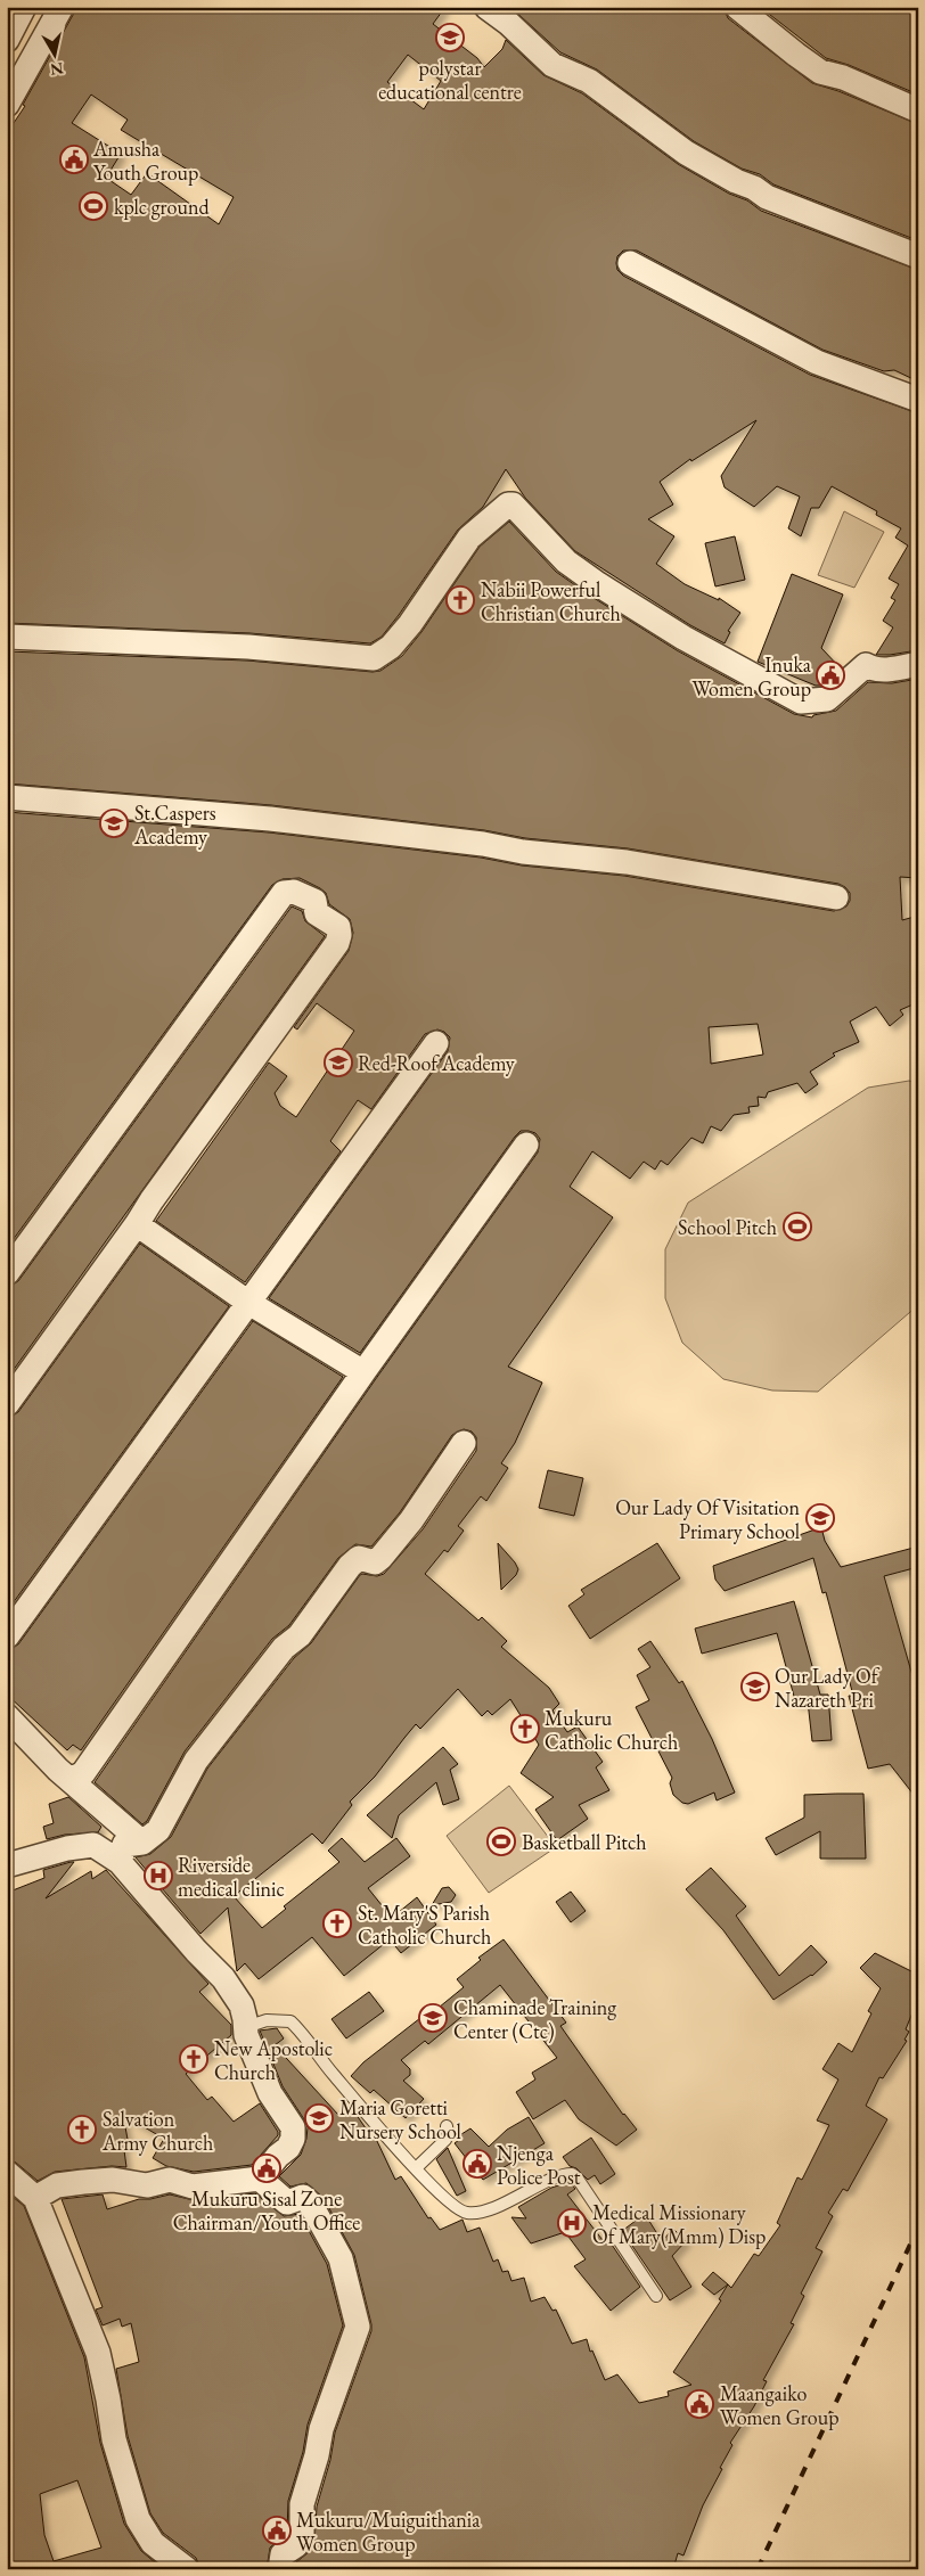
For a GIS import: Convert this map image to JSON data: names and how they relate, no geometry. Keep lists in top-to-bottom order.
{
  "places": {
    "school or university": [
      "polystar educational centre",
      "St.Caspers Academy",
      "Red-Roof Academy",
      "Our Lady Of Visitation Primary School",
      "Our Lady Of Nazareth Pri",
      "Chaminade Training Center (Ctc)",
      "Maria Goretti Nursery School"
    ],
    "public building": [
      "Amusha Youth Group",
      "Inuka Women Group",
      "Njenga Police Post",
      "Mukuru Sisal Zone Chairman/Youth Office",
      "Maangaiko Women Group",
      "Mukuru/Muiguithania Women Group"
    ],
    "sports": ["kplc ground", "School Pitch", "Basketball Pitch"],
    "church": [
      "Nabii Powerful Christian Church",
      "Mukuru Catholic Church",
      "St. Mary'S Parish Catholic Church",
      "New Apostolic Church",
      "Salvation Army Church"
    ],
    "hospital": ["Riverside medical clinic", "Medical Missionary Of Mary(Mmm) Disp"]
  },
  "north": "bottom"
}
